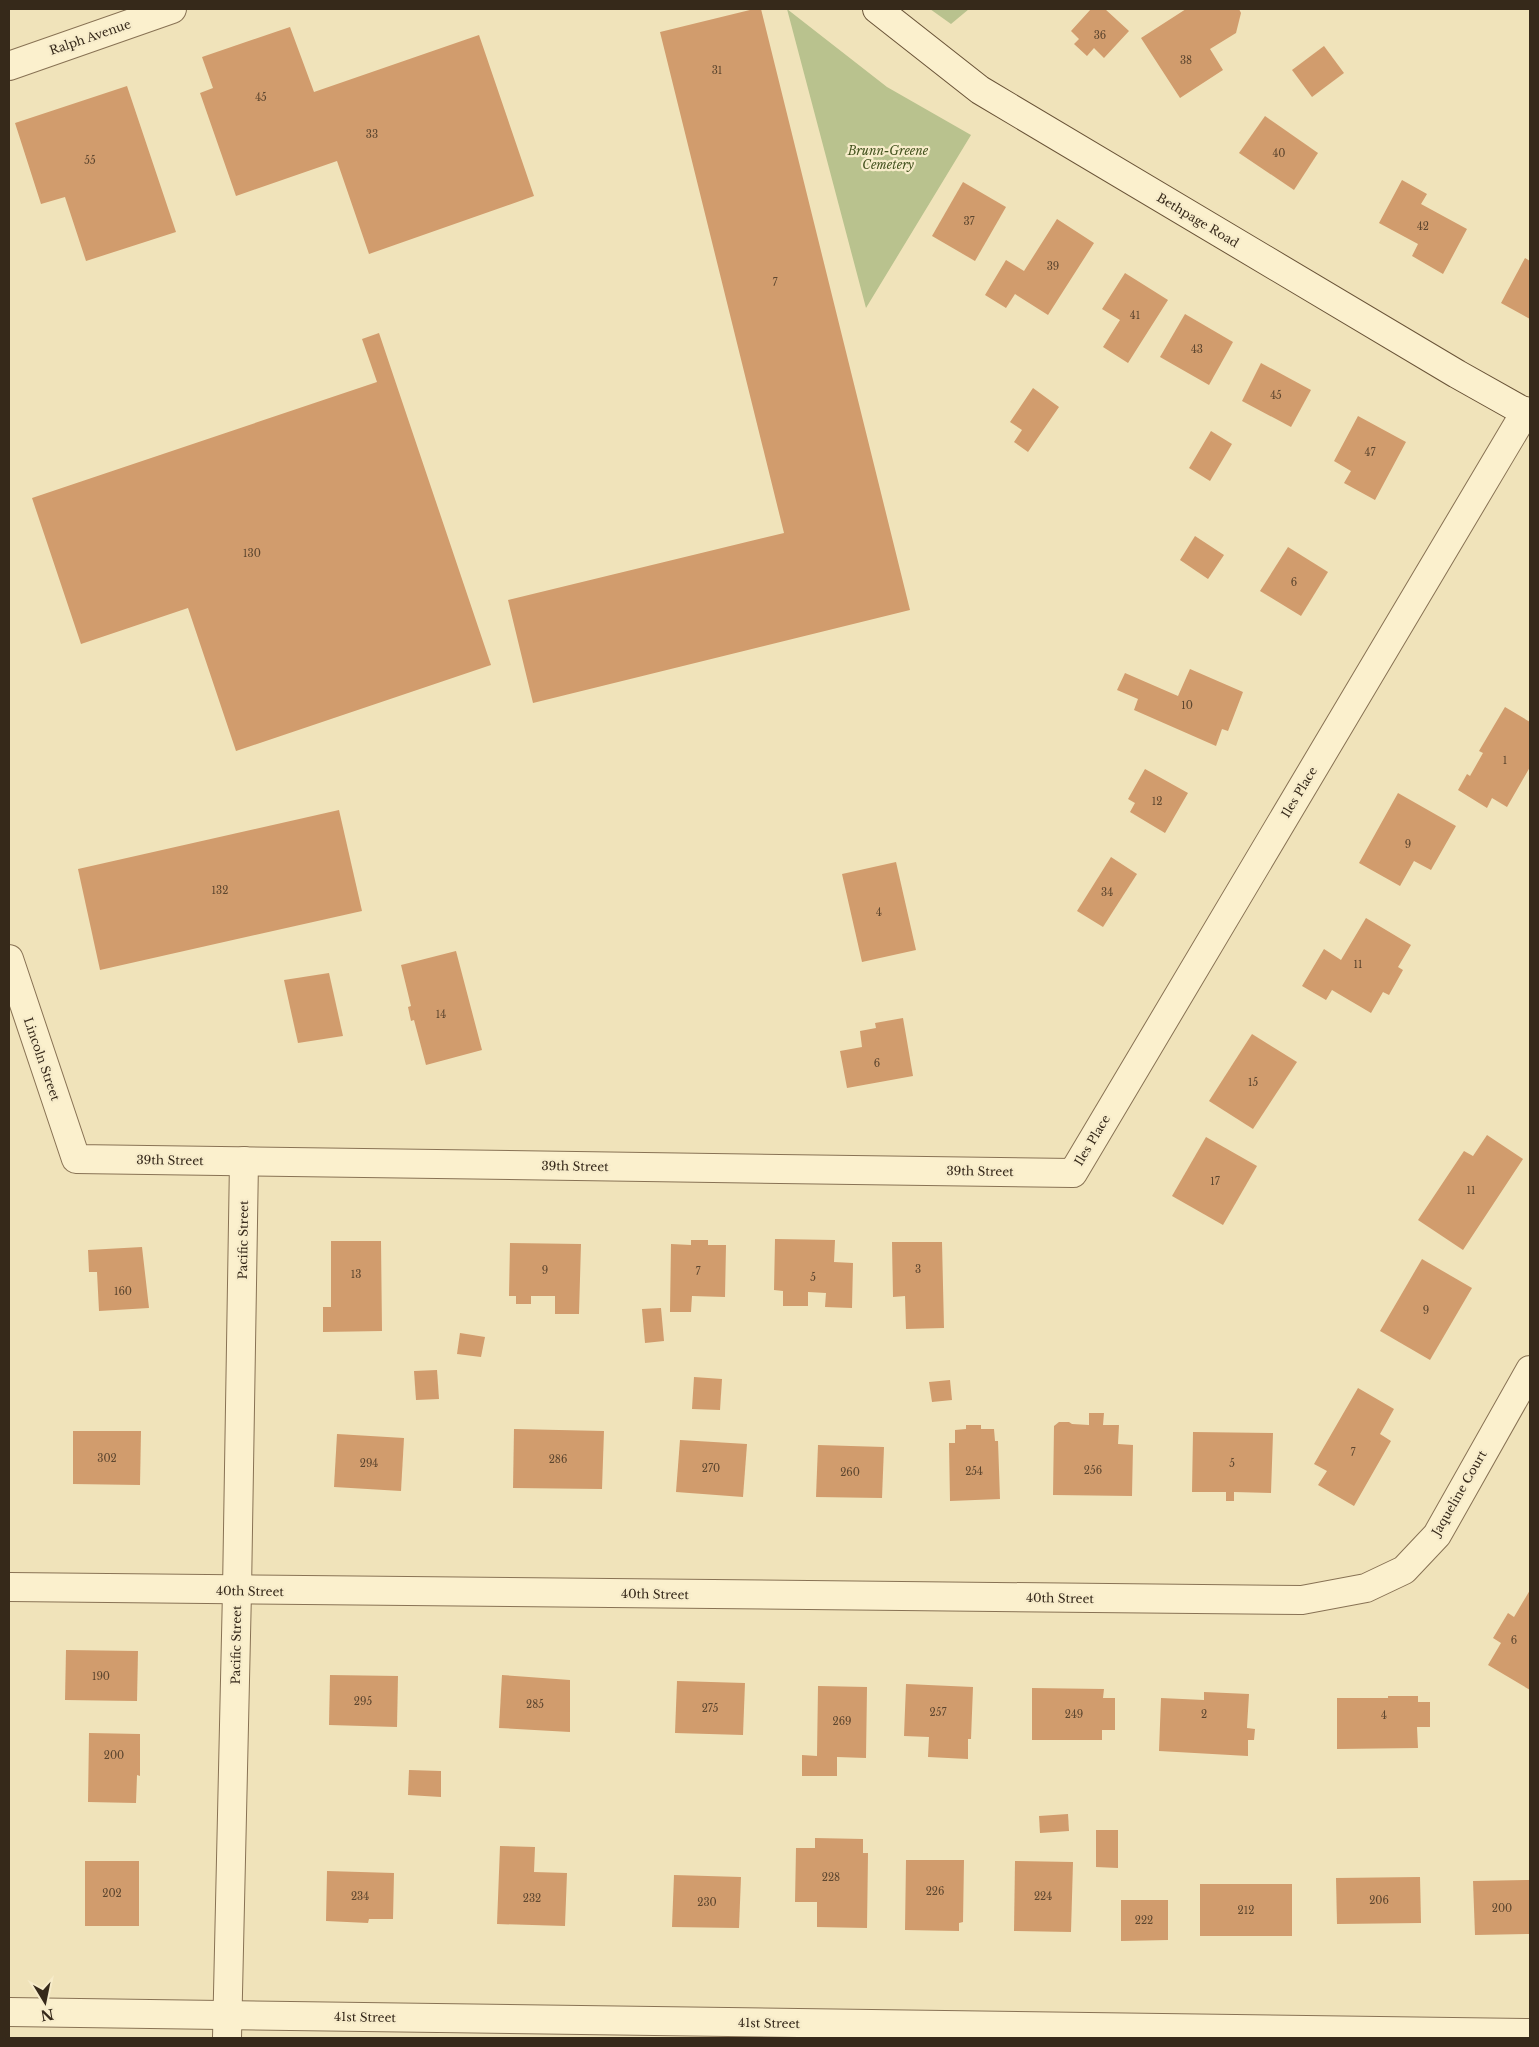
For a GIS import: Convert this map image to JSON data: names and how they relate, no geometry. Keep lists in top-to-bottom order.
{
  "streets": {
    "street": [
      "Ralph Avenue",
      "Bethpage Road",
      "Iles Place",
      "Lincoln Street",
      "39th Street",
      "Pacific Street",
      "Jaqueline Court",
      "40th Street",
      "41st Street"
    ]
  },
  "crossings": [
    ["Bethpage Road", "Iles Place"],
    ["Iles Place", "39th Street"],
    ["Lincoln Street", "39th Street"],
    ["39th Street", "Pacific Street"],
    ["Pacific Street", "40th Street"],
    ["Pacific Street", "41st Street"],
    ["Jaqueline Court", "40th Street"]
  ],
  "parks": ["Brunn-Greene Cemetery"],
  "house_numbers": [
    "36",
    "38",
    "31",
    "45",
    "33",
    "40",
    "55",
    "37",
    "42",
    "39",
    "7",
    "41",
    "43",
    "45",
    "47",
    "130",
    "6",
    "10",
    "1",
    "12",
    "9",
    "132",
    "34",
    "4",
    "11",
    "14",
    "6",
    "15",
    "17",
    "11",
    "3",
    "9",
    "7",
    "13",
    "5",
    "160",
    "9",
    "7",
    "302",
    "286",
    "294",
    "5",
    "270",
    "256",
    "254",
    "260",
    "6",
    "190",
    "295",
    "285",
    "275",
    "257",
    "249",
    "2",
    "4",
    "269",
    "200",
    "228",
    "226",
    "202",
    "234",
    "224",
    "232",
    "206",
    "230",
    "200",
    "212",
    "222"
  ],
  "north": "bottom"
}
